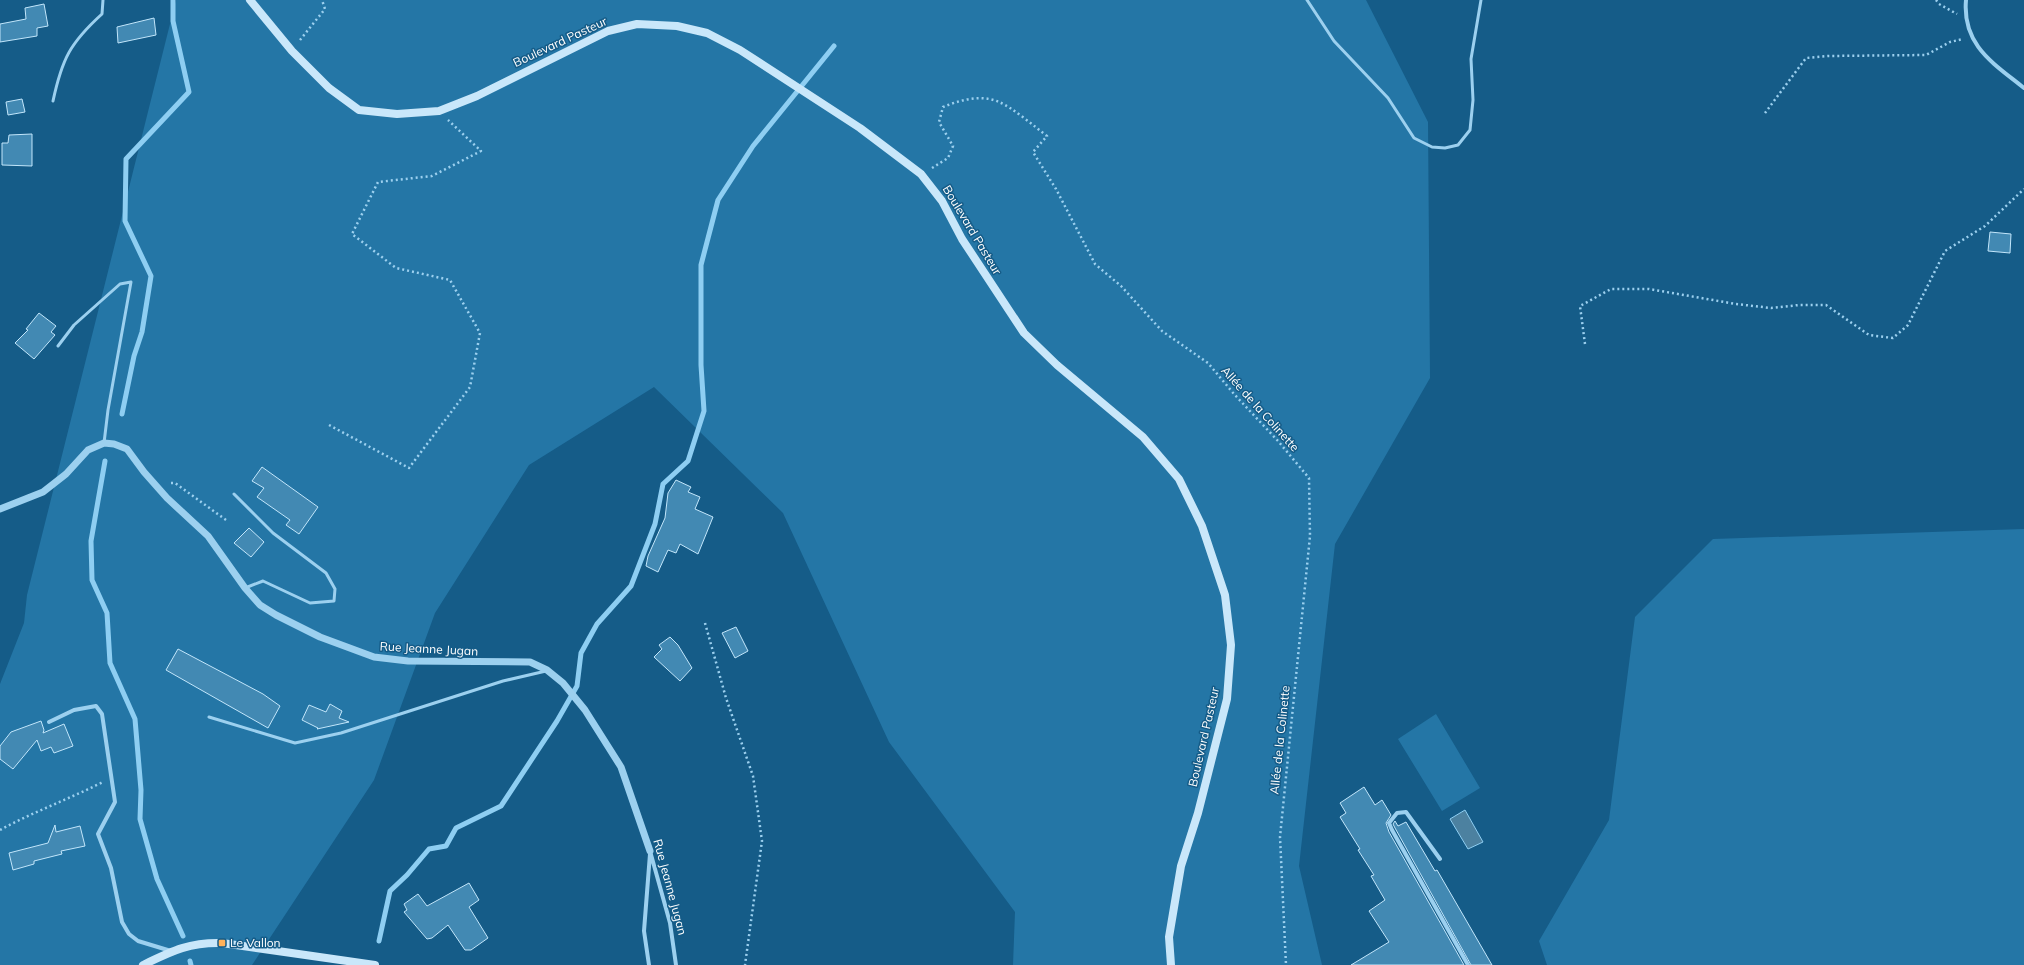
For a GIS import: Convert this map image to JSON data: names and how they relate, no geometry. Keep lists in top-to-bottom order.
{
  "streets": {
    "main road": ["Boulevard Pasteur"],
    "street": ["Rue Jeanne Jugan"],
    "path": ["Allée de la Colinette"]
  },
  "crossings": [
    ["Boulevard Pasteur", "Allée de la Colinette"]
  ],
  "places": {
    "transit": ["Le Vallon"]
  }
}
